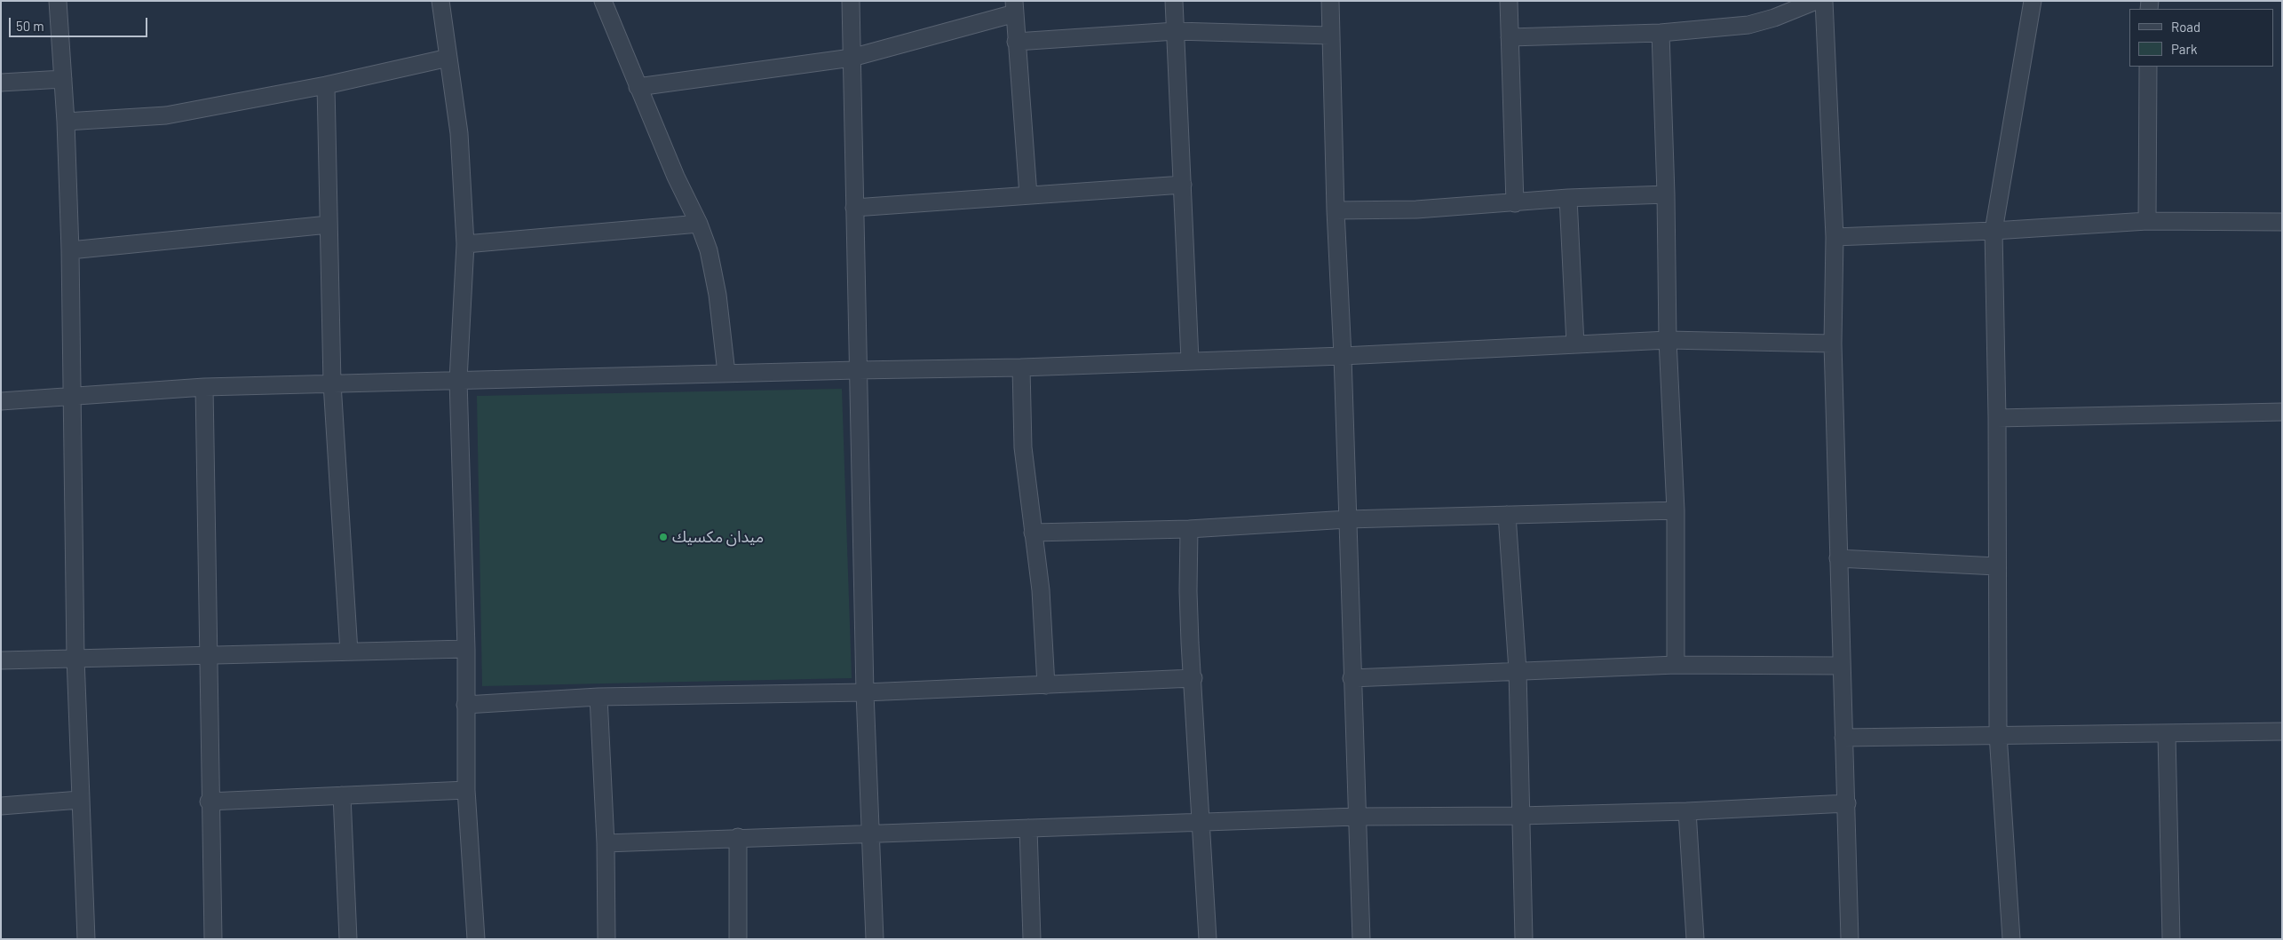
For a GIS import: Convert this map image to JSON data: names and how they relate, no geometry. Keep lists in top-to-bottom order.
{
  "places": ["ميدان مكسيك"],
  "legend": ["Road", "Park"],
  "scale_bar": "50 m"
}
